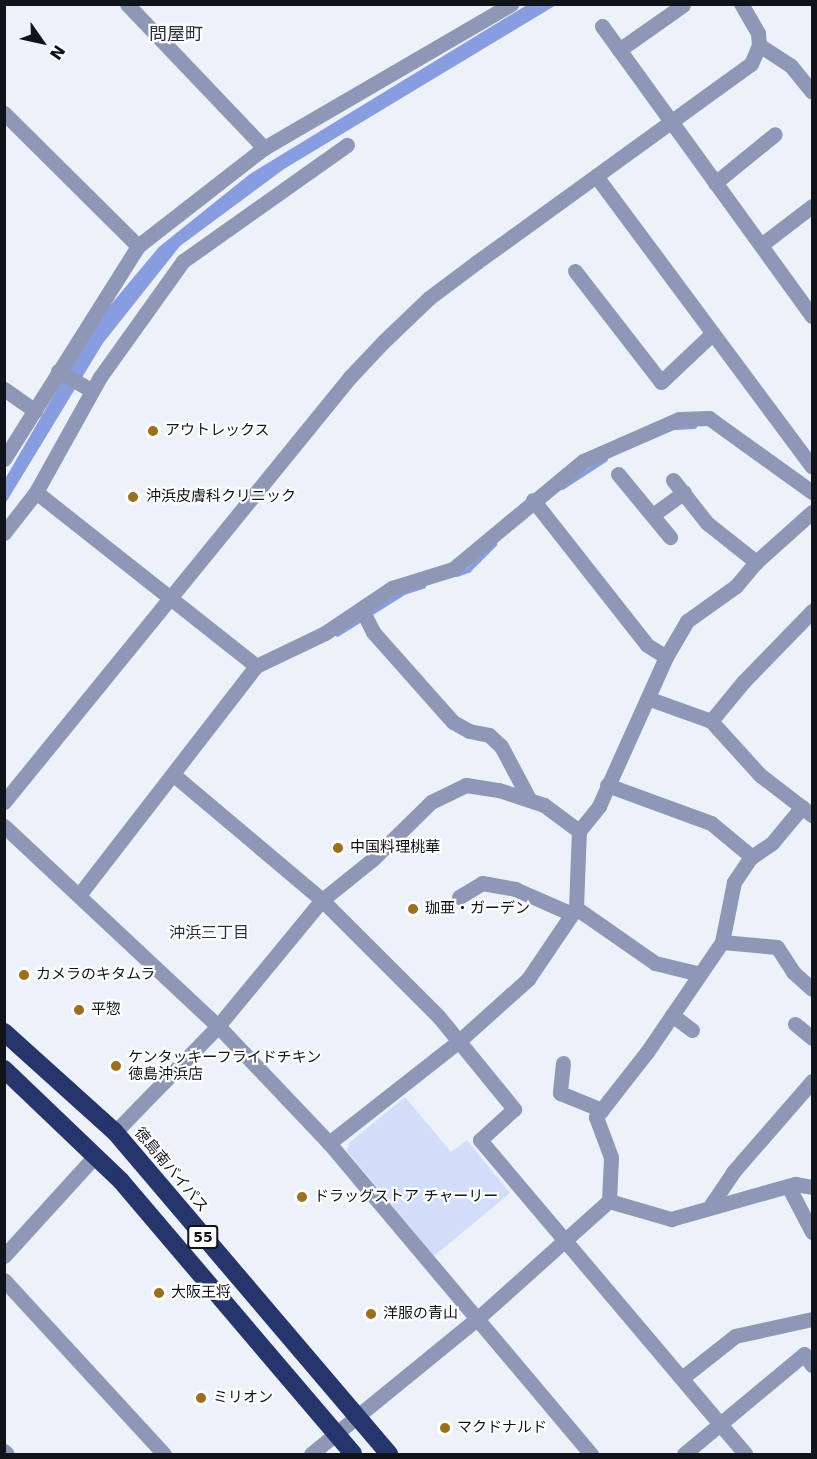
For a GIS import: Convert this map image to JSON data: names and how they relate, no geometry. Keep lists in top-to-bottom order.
{
  "streets": {
    "highway": ["徳島南バイパス", "55"]
  },
  "districts": ["問屋町", "沖浜三丁目"],
  "places": [
    "アウトレックス",
    "沖浜皮膚科クリニック",
    "中国料理桃華",
    "珈亜・ガーデン",
    "カメラのキタムラ",
    "平惣",
    "ケンタッキーフライドチキン 徳島沖浜店",
    "ドラッグストア チャーリー",
    "大阪王将",
    "洋服の青山",
    "ミリオン",
    "マクドナルド"
  ],
  "north": "bottom right"
}
